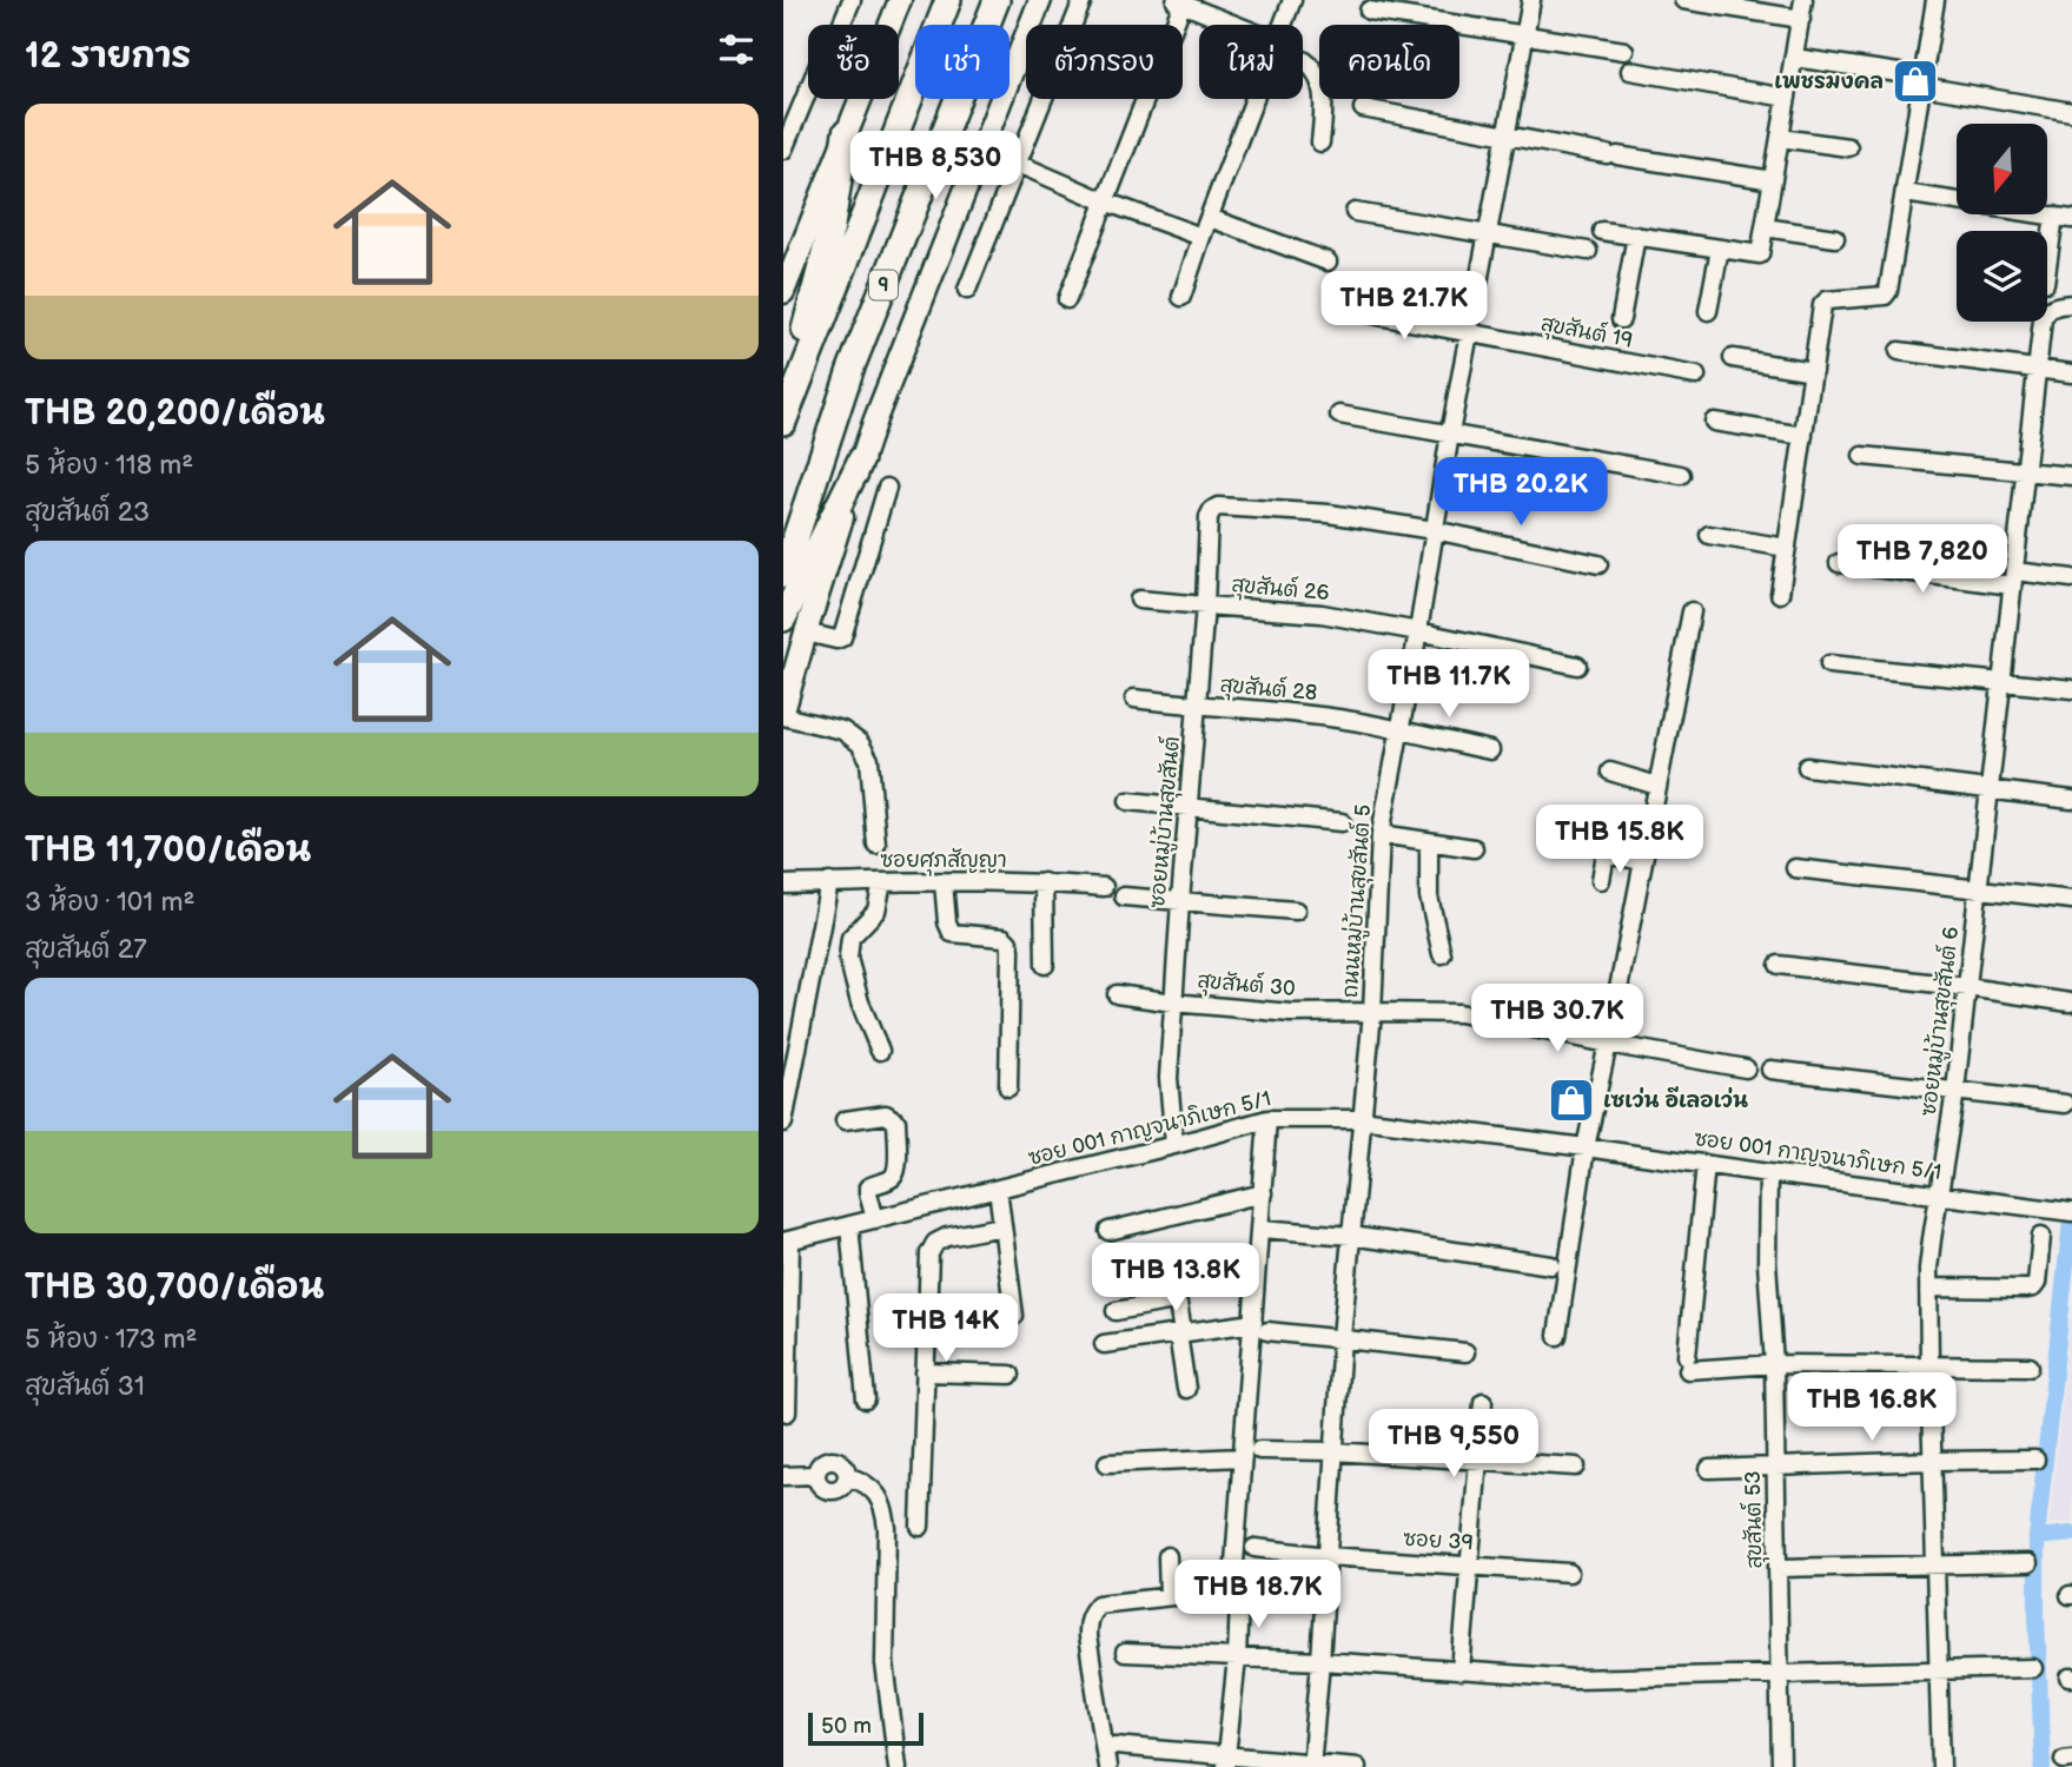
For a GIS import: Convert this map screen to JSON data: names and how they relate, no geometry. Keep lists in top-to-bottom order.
{
  "streets": {
    "highway": ["9"],
    "street": [
      "สุขสันต์ 19",
      "สุขสันต์ 26",
      "สุขสันต์ 28",
      "ซอยหมู่บ้านสุขสันต์",
      "ซอยศุภสัญญา",
      "ถนนหมู่บ้านสุขสันต์ 5",
      "สุขสันต์ 30",
      "ซอยหมู่บ้านสุขสันต์ 6",
      "ซอย 001 กาญจนาภิเษก 5/1",
      "สุขสันต์ 53",
      "ซอย 39"
    ]
  },
  "crossings": [
    ["สุขสันต์ 19", "ถนนหมู่บ้านสุขสันต์ 5"],
    ["สุขสันต์ 26", "ซอยหมู่บ้านสุขสันต์"],
    ["สุขสันต์ 26", "ถนนหมู่บ้านสุขสันต์ 5"],
    ["สุขสันต์ 28", "ซอยหมู่บ้านสุขสันต์"],
    ["สุขสันต์ 28", "ถนนหมู่บ้านสุขสันต์ 5"],
    ["ซอยหมู่บ้านสุขสันต์", "ถนนหมู่บ้านสุขสันต์ 5"],
    ["ซอยหมู่บ้านสุขสันต์", "สุขสันต์ 30"],
    ["ซอยหมู่บ้านสุขสันต์", "ซอย 001 กาญจนาภิเษก 5/1"],
    ["ถนนหมู่บ้านสุขสันต์ 5", "สุขสันต์ 30"],
    ["ถนนหมู่บ้านสุขสันต์ 5", "ซอย 001 กาญจนาภิเษก 5/1"],
    ["ถนนหมู่บ้านสุขสันต์ 5", "ซอย 39"],
    ["ซอยหมู่บ้านสุขสันต์ 6", "ซอย 001 กาญจนาภิเษก 5/1"],
    ["ซอย 001 กาญจนาภิเษก 5/1", "สุขสันต์ 53"]
  ],
  "places": {
    "shop": ["เพชรมงคล", "เซเว่น อีเลอเว่น"]
  },
  "scale_bar": "50 m",
  "north": "bottom",
  "page": {
    "heading": "12 รายการ",
    "chip": [
      "ซื้อ",
      "เช่า",
      "ตัวกรอง",
      "ใหม่",
      "คอนโด"
    ],
    "list": [
      {
        "name": "THB 20,200/เดือน",
        "note": "5 ห้อง · 118 m² · สุขสันต์ 23"
      },
      {
        "name": "THB 11,700/เดือน",
        "note": "3 ห้อง · 101 m² · สุขสันต์ 27"
      },
      {
        "name": "THB 30,700/เดือน",
        "note": "5 ห้อง · 173 m² · สุขสันต์ 31"
      }
    ],
    "price": [
      "THB 8,530",
      "THB 21.7K",
      "THB 20.2K",
      "THB 7,820",
      "THB 11.7K",
      "THB 15.8K",
      "THB 30.7K",
      "THB 13.8K",
      "THB 14K",
      "THB 16.8K",
      "THB 9,550",
      "THB 18.7K"
    ],
    "scale": "50 m"
  }
}
